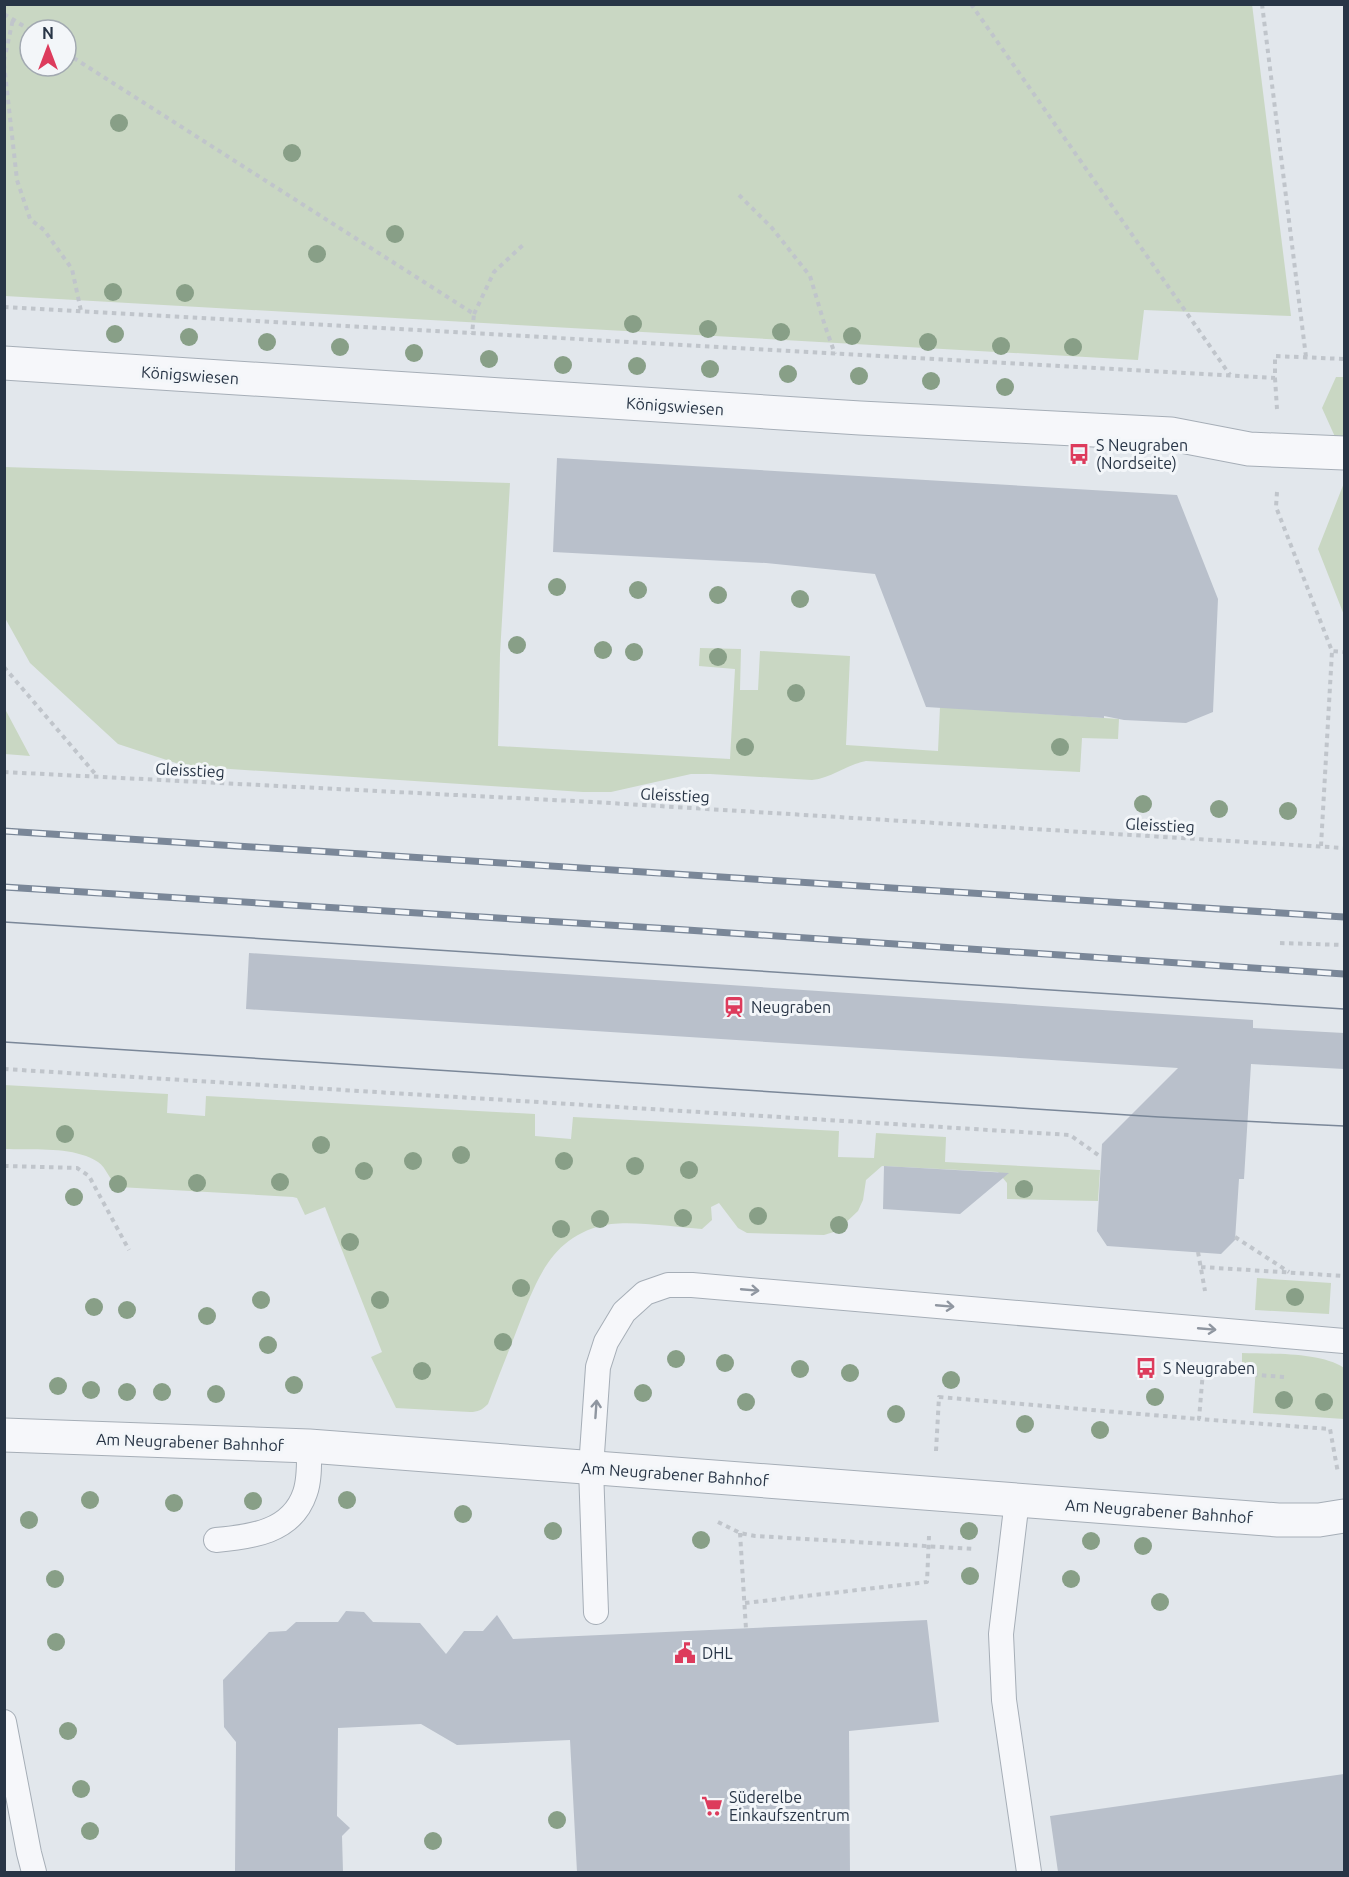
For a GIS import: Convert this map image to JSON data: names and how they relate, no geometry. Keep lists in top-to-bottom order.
{
  "streets": {
    "street": ["Königswiesen", "Am Neugrabener Bahnhof"],
    "path": ["Gleisstieg"]
  },
  "places": {
    "bus stop": ["S Neugraben (Nordseite)", "S Neugraben"],
    "station": ["Neugraben"],
    "public building": ["DHL"],
    "supermarket": ["Süderelbe Einkaufszentrum"]
  },
  "north": "top"
}
